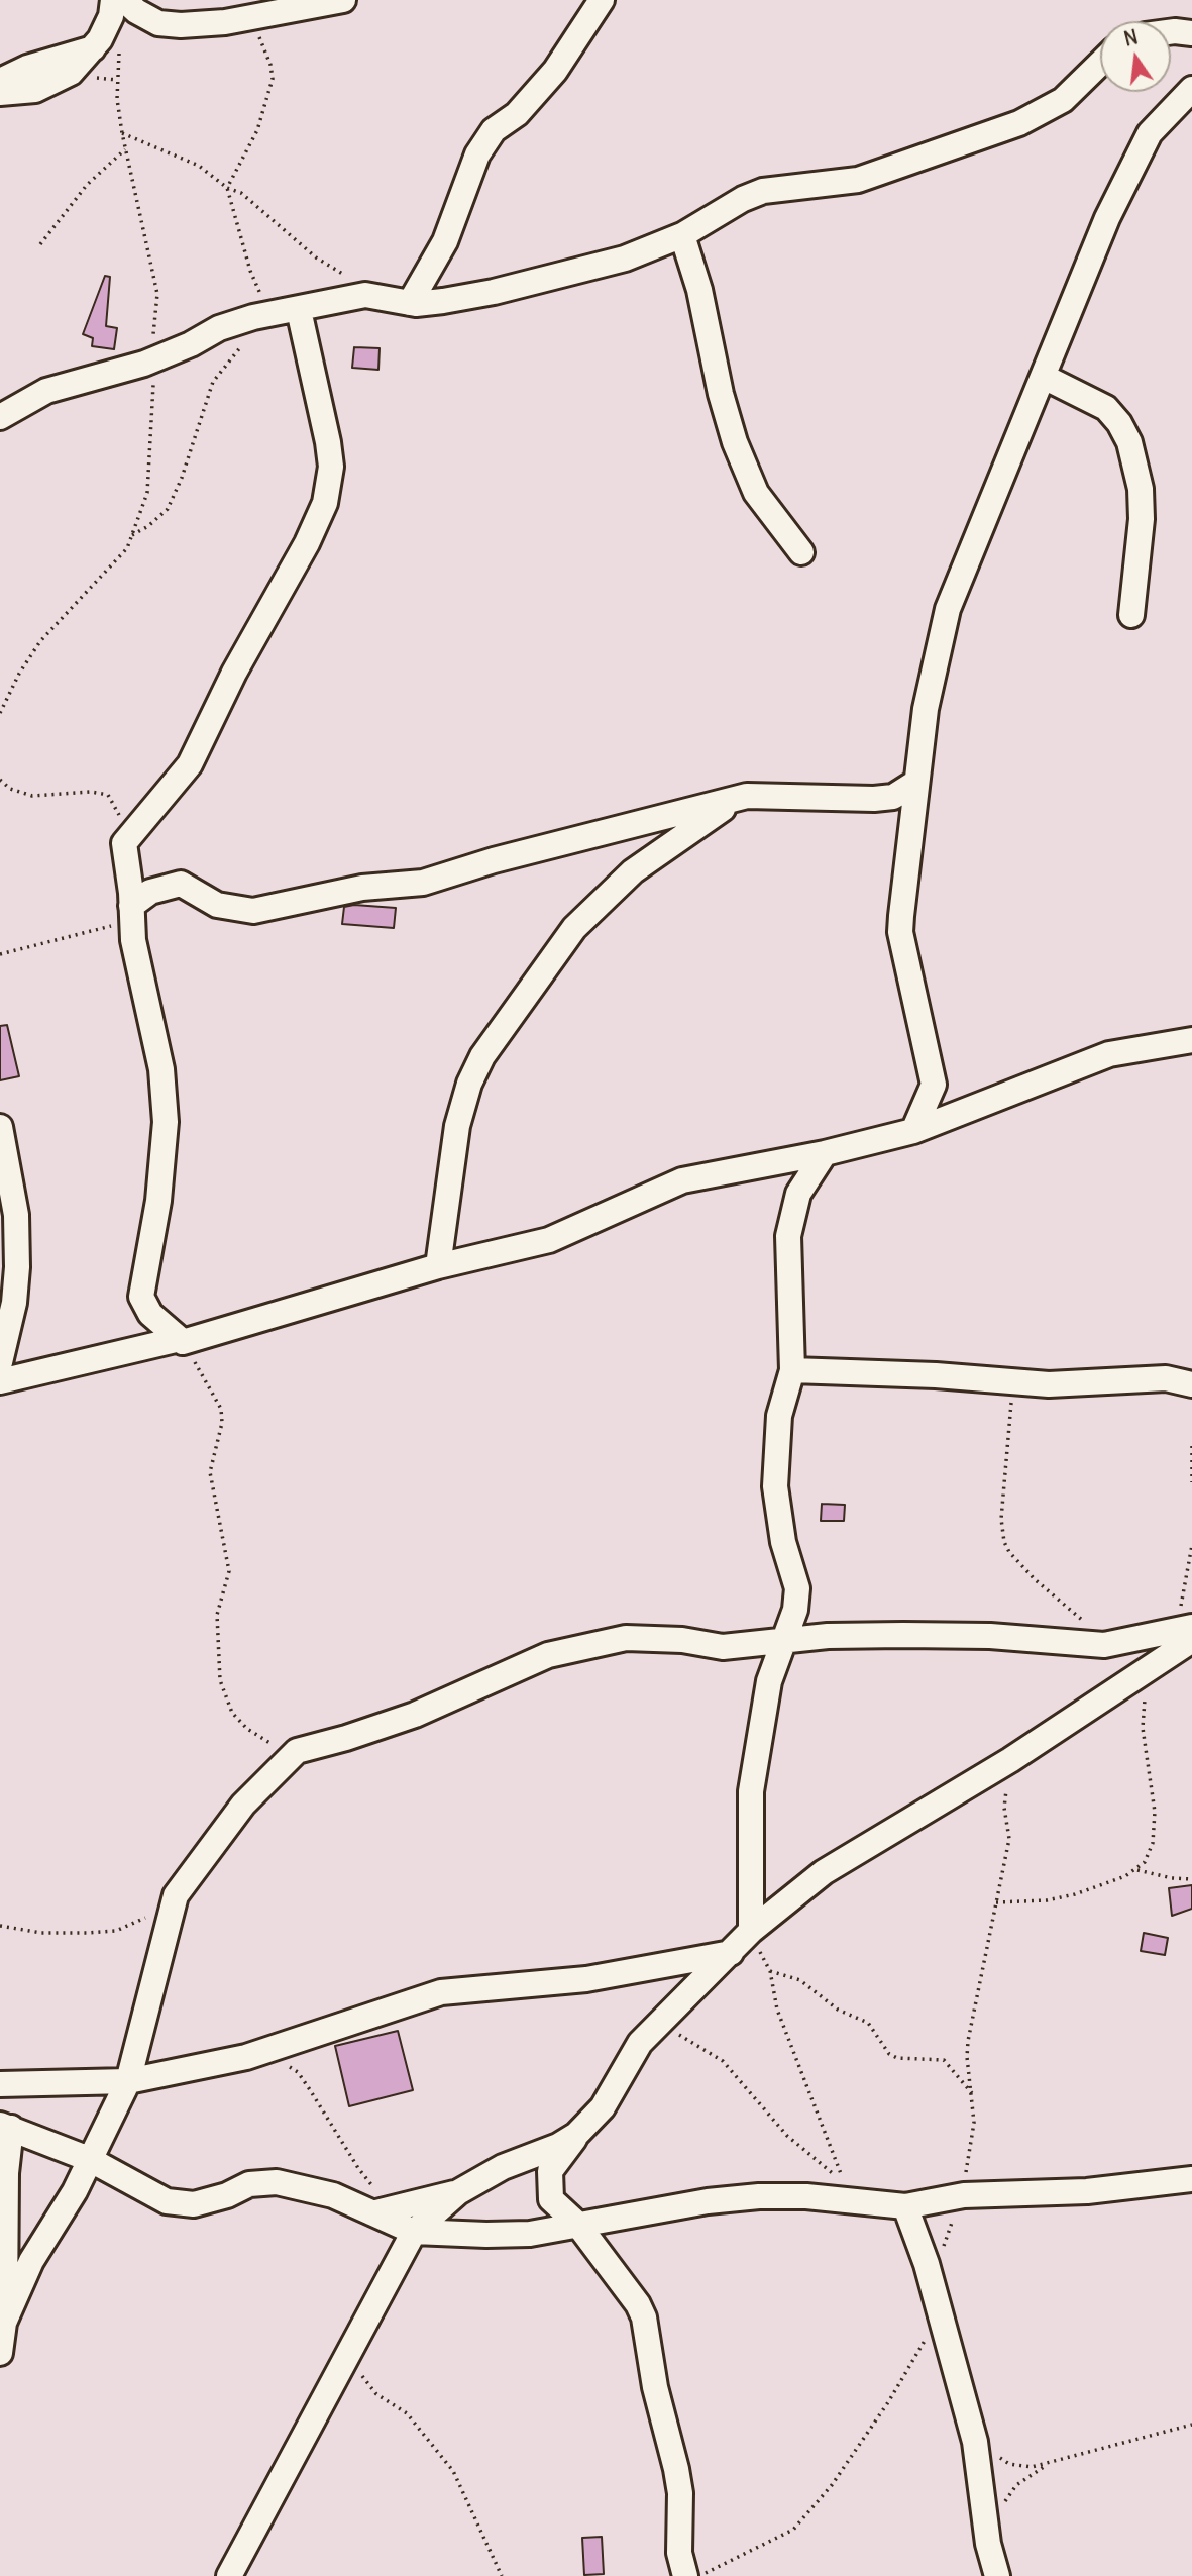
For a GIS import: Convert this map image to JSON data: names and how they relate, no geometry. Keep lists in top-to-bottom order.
{
  "north": "top"
}
